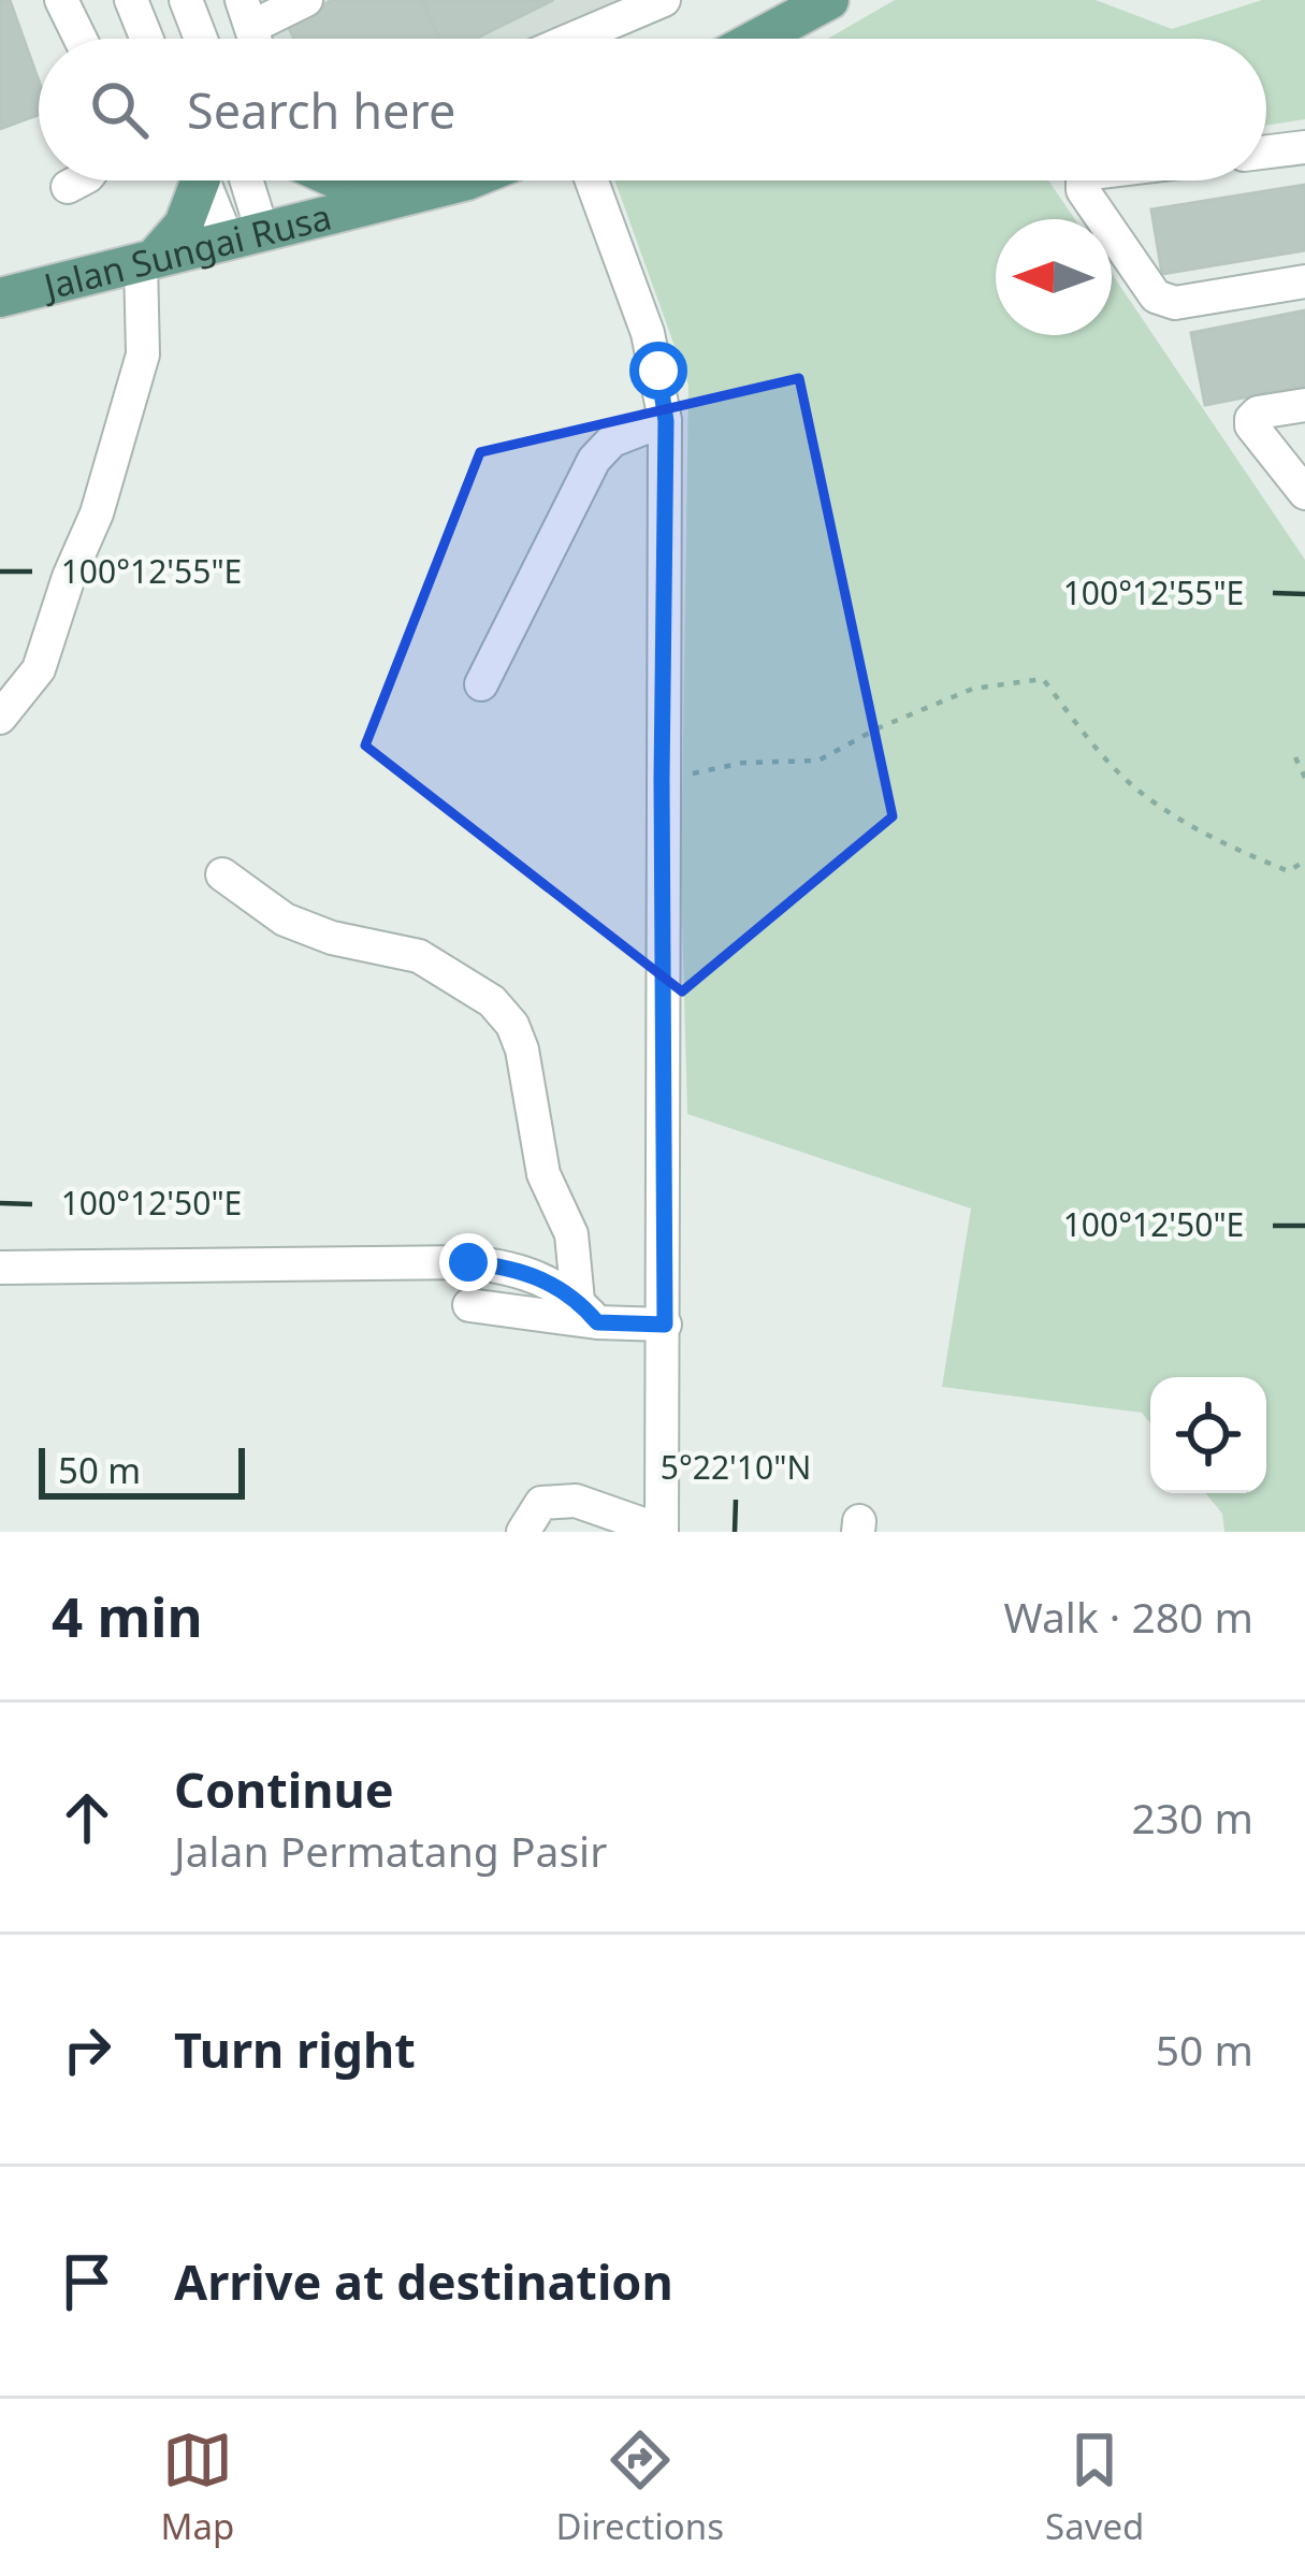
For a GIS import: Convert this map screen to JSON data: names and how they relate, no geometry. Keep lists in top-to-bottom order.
{
  "streets": {
    "main road": ["Jalan Sungai Rusa"]
  },
  "scale_bar": "50 m",
  "north": "left",
  "page": {
    "search": "Search here",
    "scale": "50 m",
    "heading": ["4 min", "Walk · 280 m"],
    "list": [
      ["Continue", "Jalan Permatang Pasir", "230 m"],
      ["Turn right", "50 m"],
      "Arrive at destination"
    ],
    "nav": ["Map", "Directions", "Saved"]
  },
  "coordinates": ["100°12'55\"E", "100°12'50\"E", "5°22'10\"N"]
}
